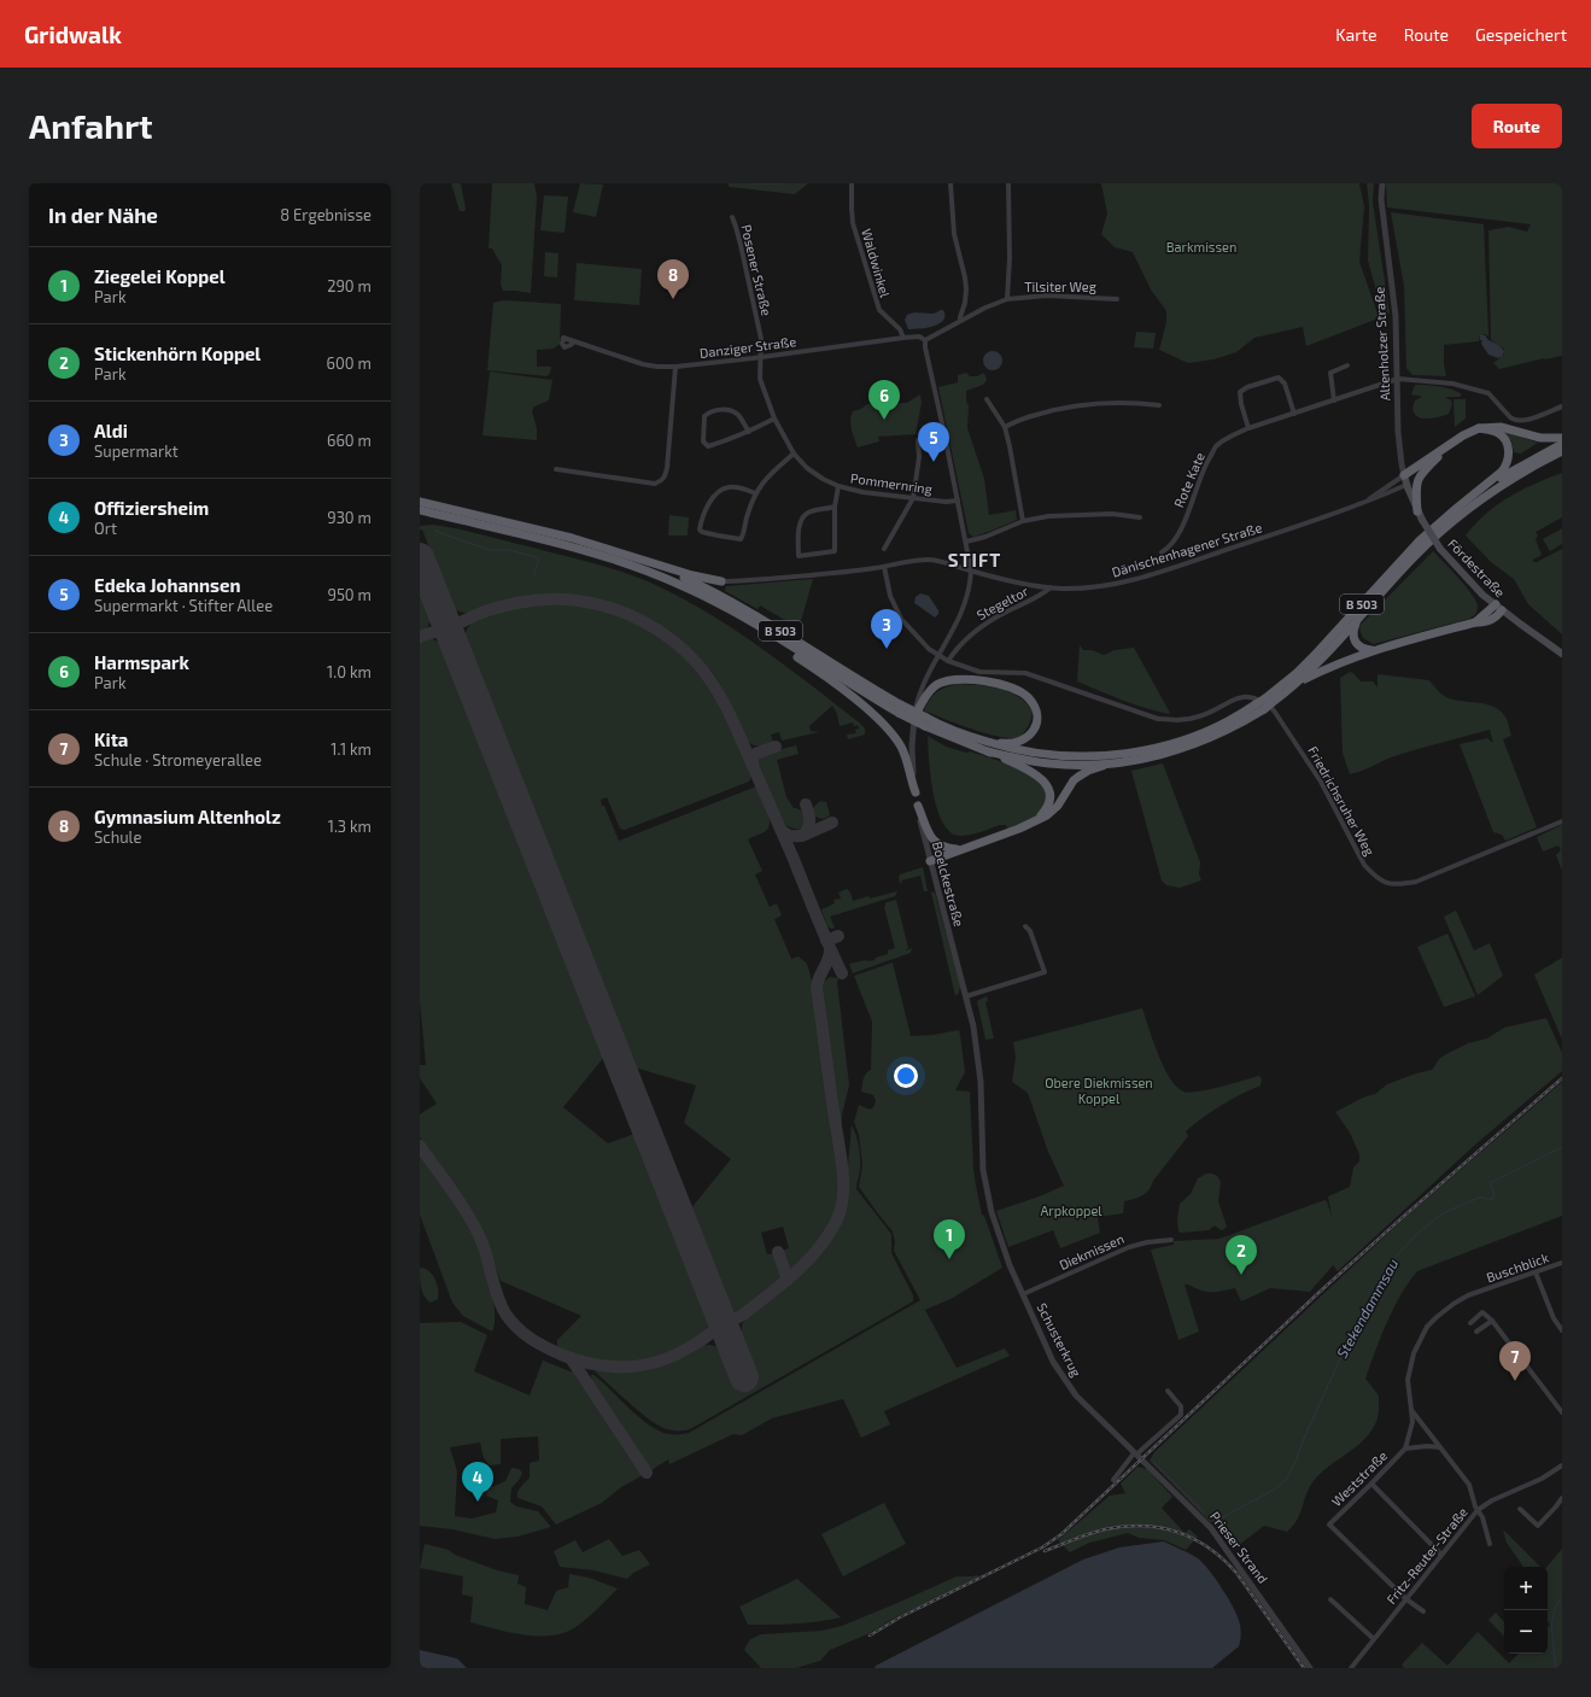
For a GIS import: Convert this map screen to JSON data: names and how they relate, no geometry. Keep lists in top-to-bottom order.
{
  "streets": {
    "highway": ["B 503"],
    "main road": ["Fördestraße"],
    "street": [
      "Waldwinkel",
      "Posener Straße",
      "Tilsiter Weg",
      "Altenholzer Straße",
      "Danziger Straße",
      "Rote Kate",
      "Pommernring",
      "Dänischenhagener Straße",
      "Stegeltor",
      "Friedrichsruher Weg",
      "Boelckestraße",
      "Diekmissen",
      "Buschblick",
      "Schusterkrug",
      "Weststraße",
      "Prieser Strand",
      "Fritz-Reuter-Straße"
    ]
  },
  "crossings": [
    ["Waldwinkel", "Danziger Straße"],
    ["Posener Straße", "Danziger Straße"],
    ["Posener Straße", "Pommernring"],
    ["Tilsiter Weg", "Danziger Straße"],
    ["Tilsiter Weg", "Boelckestraße"],
    ["Altenholzer Straße", "Rote Kate"],
    ["Altenholzer Straße", "Dänischenhagener Straße"],
    ["Altenholzer Straße", "Fördestraße"],
    ["Danziger Straße", "Pommernring"],
    ["Danziger Straße", "Boelckestraße"],
    ["Pommernring", "Boelckestraße"],
    ["Dänischenhagener Straße", "Fördestraße"],
    ["Dänischenhagener Straße", "Stegeltor"],
    ["Dänischenhagener Straße", "Friedrichsruher Weg"],
    ["Dänischenhagener Straße", "Boelckestraße"],
    ["Stegeltor", "Friedrichsruher Weg"],
    ["B 503", "Boelckestraße"],
    ["Friedrichsruher Weg", "Boelckestraße"],
    ["Boelckestraße", "Schusterkrug"],
    ["Diekmissen", "Schusterkrug"],
    ["Buschblick", "Weststraße"],
    ["Schusterkrug", "Prieser Strand"],
    ["Weststraße", "Fritz-Reuter-Straße"]
  ],
  "districts": ["STIFT"],
  "water": ["Stekendammsau"],
  "parks": ["Barkmissen", "Obere Diekmissen Koppel", "Arpkoppel"],
  "page": {
    "header": "Gridwalk",
    "nav": ["Karte", "Route", "Gespeichert"],
    "buttons": "Route",
    "title": "Anfahrt",
    "heading": ["In der Nähe", "8 Ergebnisse"],
    "list": [
      {
        "mark": "1",
        "name": "Ziegelei Koppel",
        "note": "Park",
        "value": "290 m"
      },
      {
        "mark": "2",
        "name": "Stickenhörn Koppel",
        "note": "Park",
        "value": "600 m"
      },
      {
        "mark": "3",
        "name": "Aldi",
        "note": "Supermarkt",
        "value": "660 m"
      },
      {
        "mark": "4",
        "name": "Offiziersheim",
        "note": "Ort",
        "value": "930 m"
      },
      {
        "mark": "5",
        "name": "Edeka Johannsen",
        "note": "Supermarkt · Stifter Allee",
        "value": "950 m"
      },
      {
        "mark": "6",
        "name": "Harmspark",
        "note": "Park",
        "value": "1.0 km"
      },
      {
        "mark": "7",
        "name": "Kita",
        "note": "Schule · Stromeyerallee",
        "value": "1.1 km"
      },
      {
        "mark": "8",
        "name": "Gymnasium Altenholz",
        "note": "Schule",
        "value": "1.3 km"
      }
    ],
    "pins": [
      "8",
      "6",
      "5",
      "3",
      "1",
      "2",
      "7",
      "4"
    ],
    "map_buttons": ["+", "−"]
  }
}
